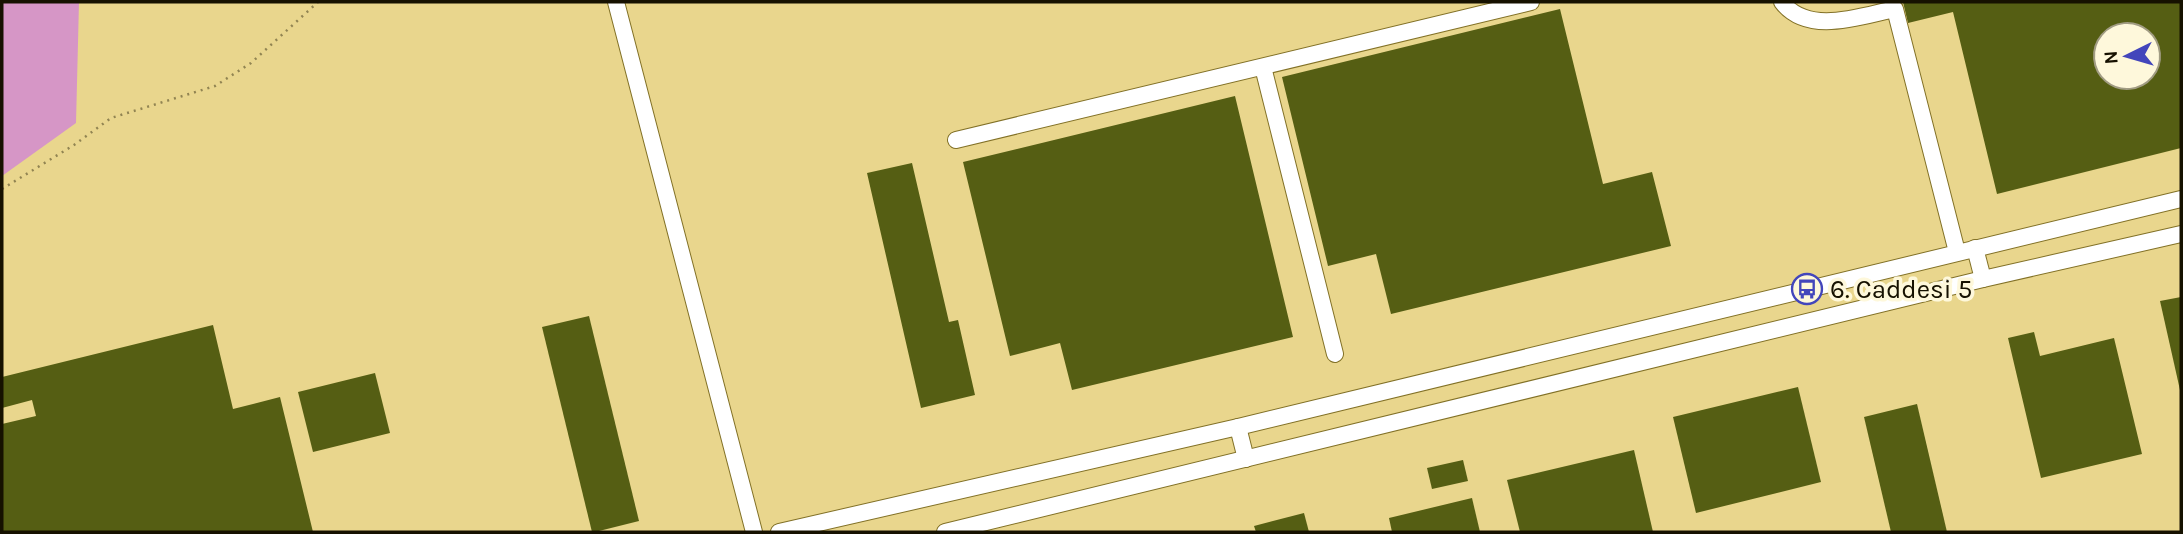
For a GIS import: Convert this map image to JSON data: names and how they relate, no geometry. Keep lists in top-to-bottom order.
{
  "places": {
    "bus stop": ["6. Caddesi 5"]
  },
  "north": "left"
}
